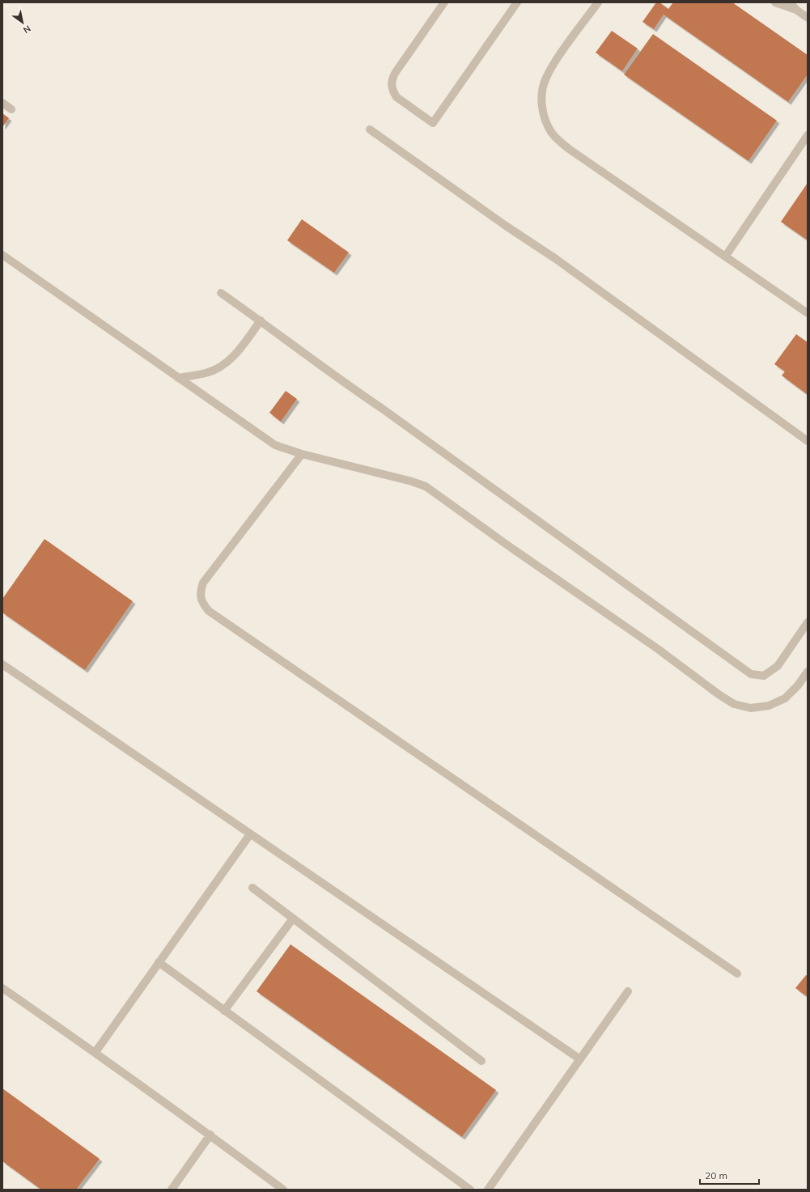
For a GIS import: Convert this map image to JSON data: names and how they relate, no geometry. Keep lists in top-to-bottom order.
{
  "scale_bar": "20 m",
  "north": "bottom right"
}
